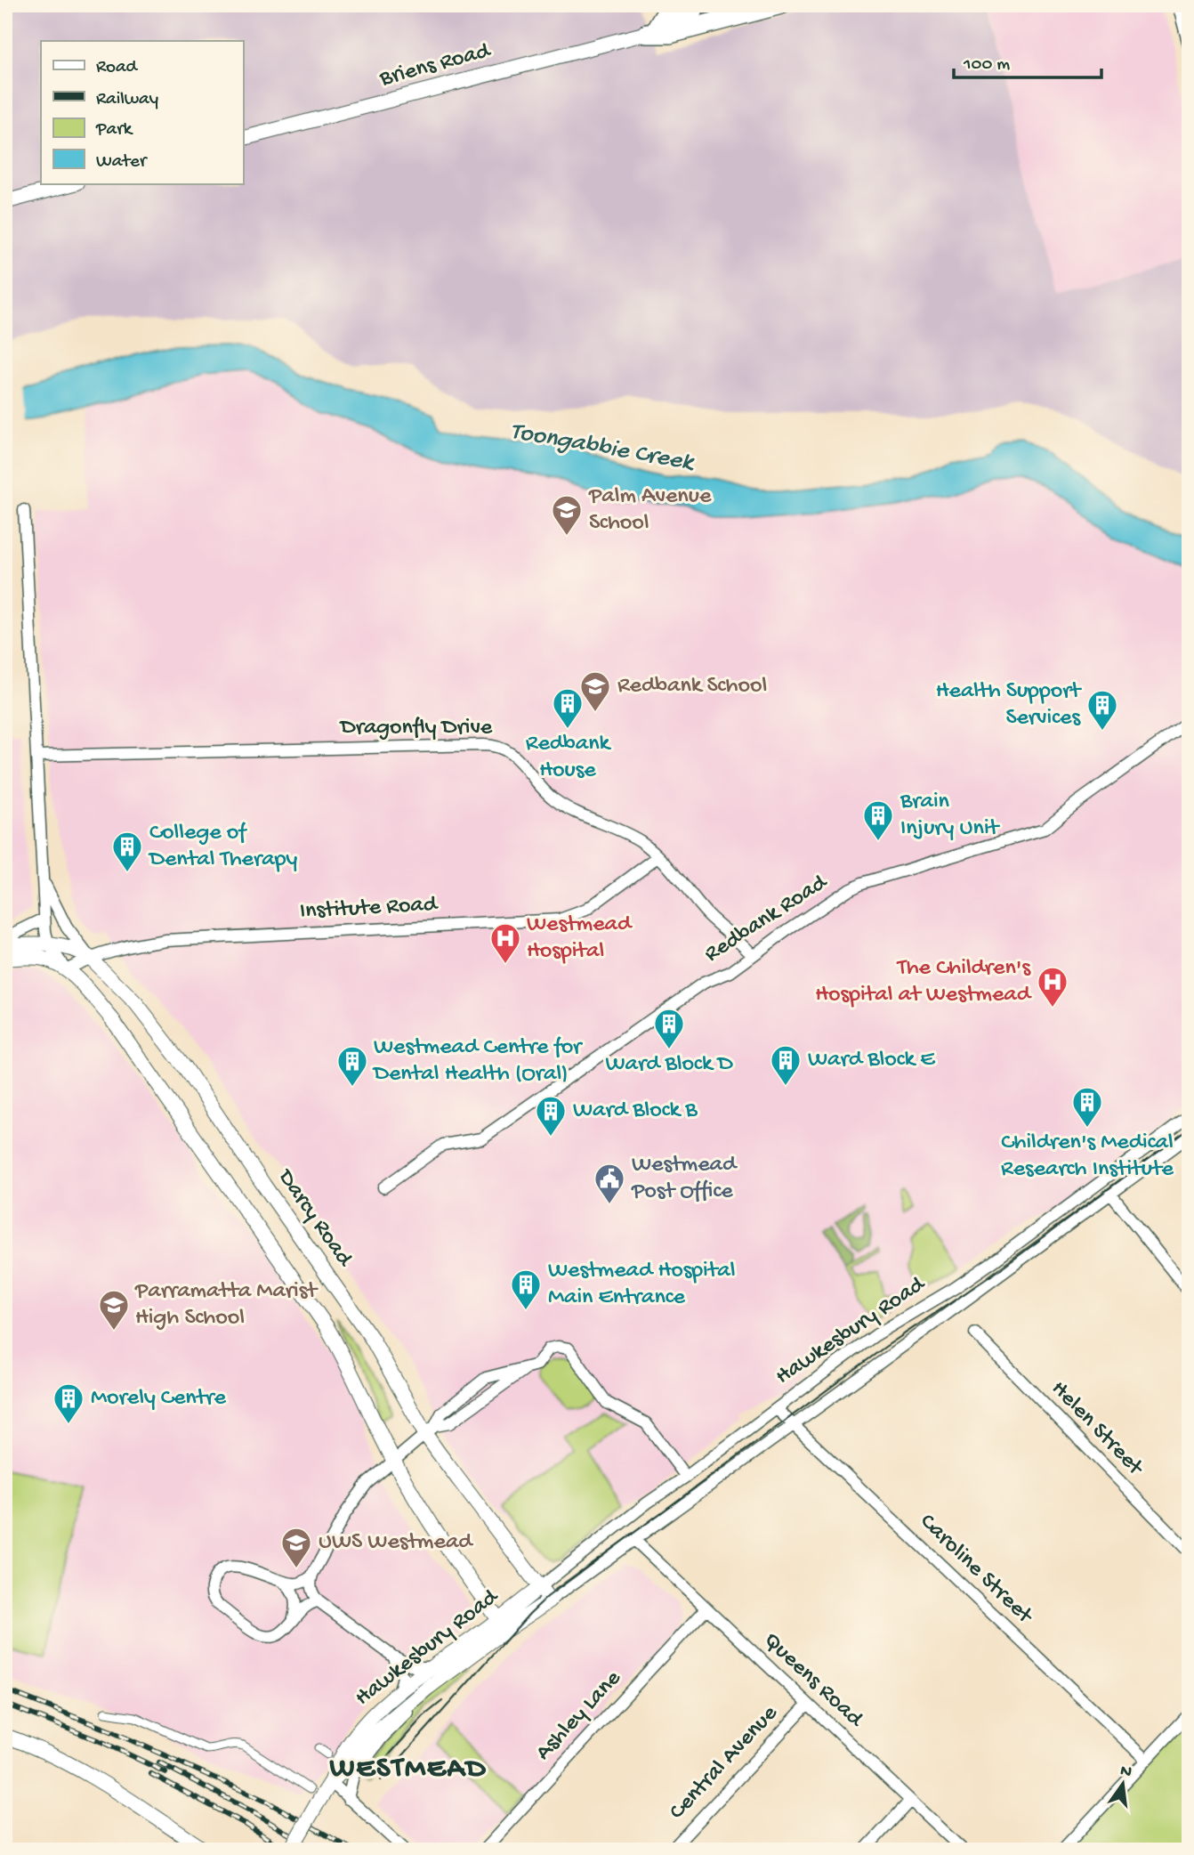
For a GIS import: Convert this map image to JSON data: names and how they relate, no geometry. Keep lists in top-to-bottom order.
{
  "streets": {
    "street": [
      "Briens Road",
      "Dragonfly Drive",
      "Institute Road",
      "Redbank Road",
      "Darcy Road",
      "Hawkesbury Road",
      "Helen Street",
      "Caroline Street",
      "Queens Road",
      "Ashley Lane",
      "Central Avenue"
    ]
  },
  "crossings": [
    ["Dragonfly Drive", "Institute Road"],
    ["Dragonfly Drive", "Redbank Road"],
    ["Institute Road", "Darcy Road"],
    ["Darcy Road", "Hawkesbury Road"],
    ["Hawkesbury Road", "Caroline Street"],
    ["Hawkesbury Road", "Queens Road"],
    ["Queens Road", "Ashley Lane"],
    ["Queens Road", "Central Avenue"]
  ],
  "districts": ["WESTMEAD"],
  "water": ["Toongabbie Creek"],
  "places": {
    "school or university": [
      "Palm Avenue School",
      "Redbank School",
      "Parramatta Marist High School",
      "UWS Westmead"
    ],
    "building": [
      "Redbank House",
      "Health Support Services",
      "Brain Injury Unit",
      "College of Dental Therapy",
      "Ward Block D",
      "Ward Block E",
      "Westmead Centre for Dental Health (Oral)",
      "Children's Medical Research Institute",
      "Ward Block B",
      "Westmead Hospital Main Entrance",
      "Morely Centre"
    ],
    "hospital": ["Westmead Hospital", "The Children's Hospital at Westmead"],
    "public building": ["Westmead Post Office"]
  },
  "legend": [
    "Road",
    "Railway",
    "Park",
    "Water"
  ],
  "scale_bar": "100 m",
  "north": "top"
}
